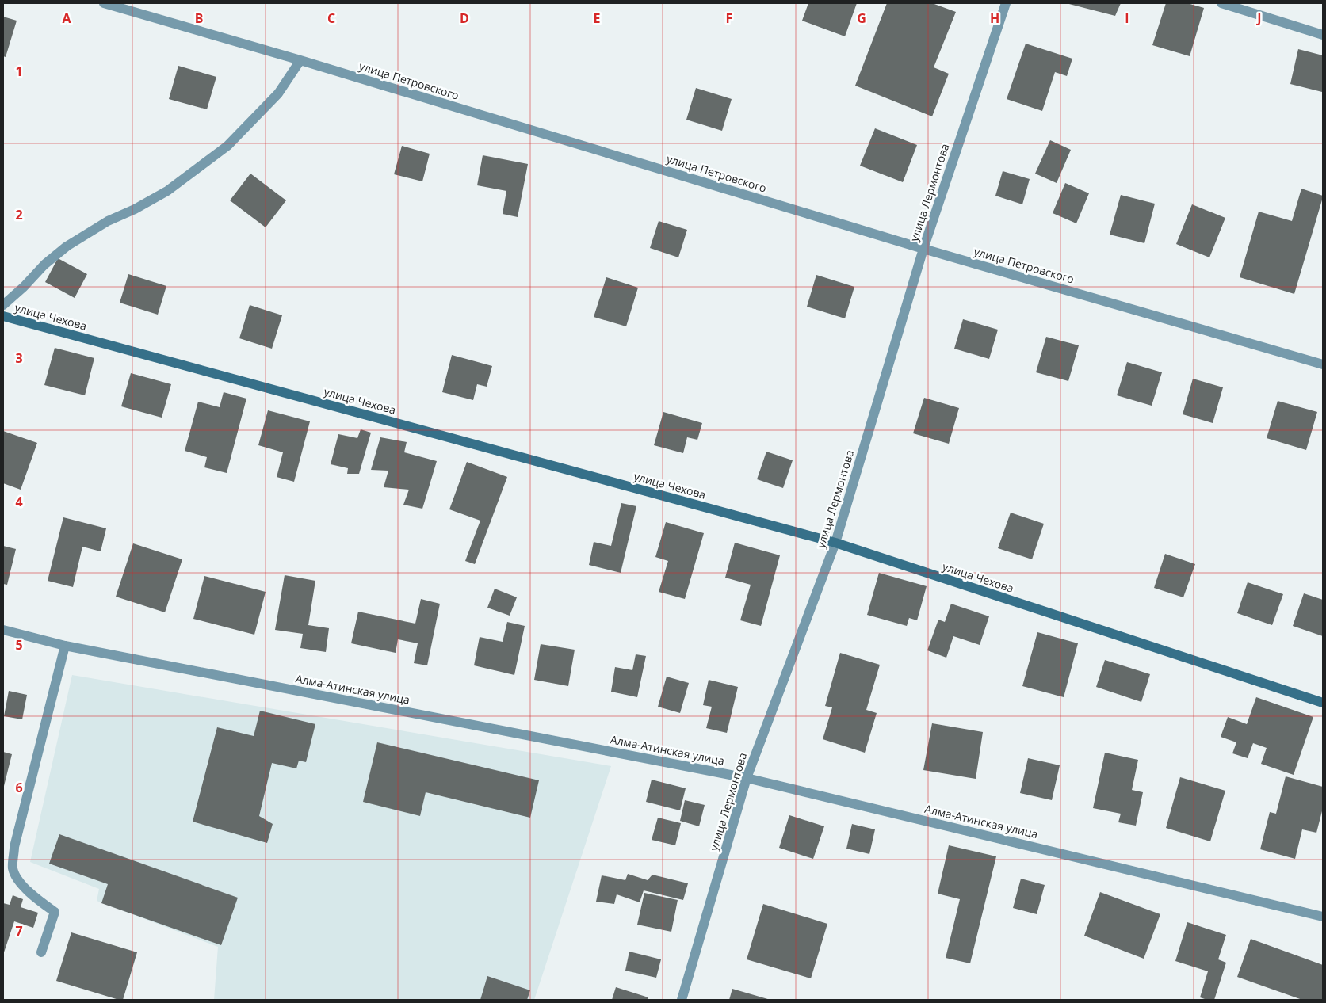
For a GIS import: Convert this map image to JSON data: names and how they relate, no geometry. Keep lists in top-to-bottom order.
{
  "streets": {
    "street": [
      "улица Петровского",
      "улица Лермонтова",
      "улица Чехова",
      "Алма-Атинская улица"
    ]
  },
  "crossings": [
    ["улица Петровского", "улица Лермонтова"],
    ["улица Лермонтова", "улица Чехова"],
    ["улица Лермонтова", "Алма-Атинская улица"]
  ],
  "grid": {
    "columns": [
      "A",
      "B",
      "C",
      "D",
      "E",
      "F",
      "G",
      "H",
      "I",
      "J"
    ],
    "rows": [
      "1",
      "2",
      "3",
      "4",
      "5",
      "6",
      "7"
    ]
  }
}
